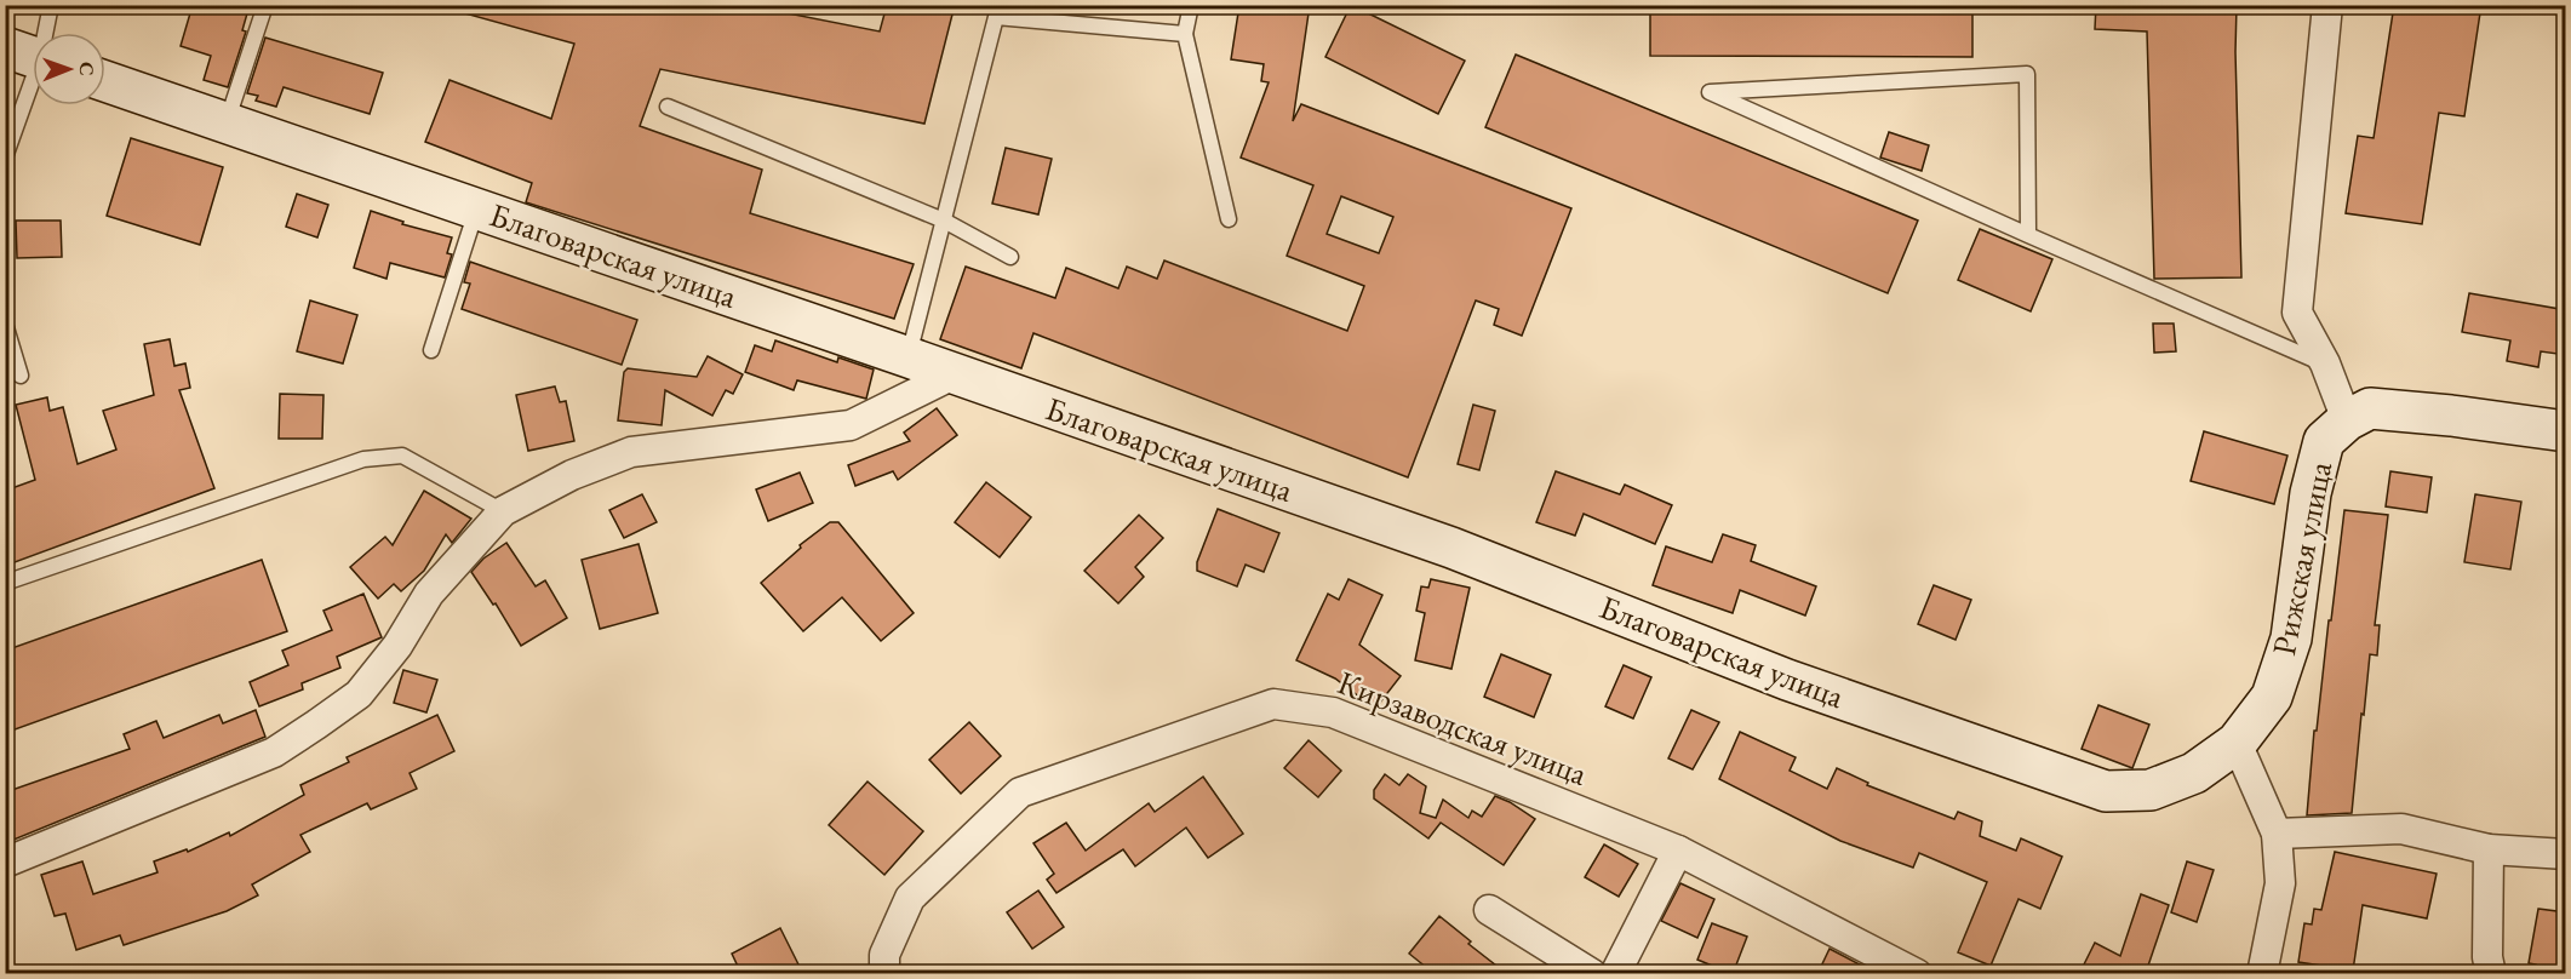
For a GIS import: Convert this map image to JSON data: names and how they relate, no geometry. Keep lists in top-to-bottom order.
{
  "streets": {
    "street": ["Благоварская улица", "Рижская улица", "Кирзаводская улица"]
  },
  "crossings": [
    ["Благоварская улица", "Рижская улица"]
  ],
  "north": "right"
}
